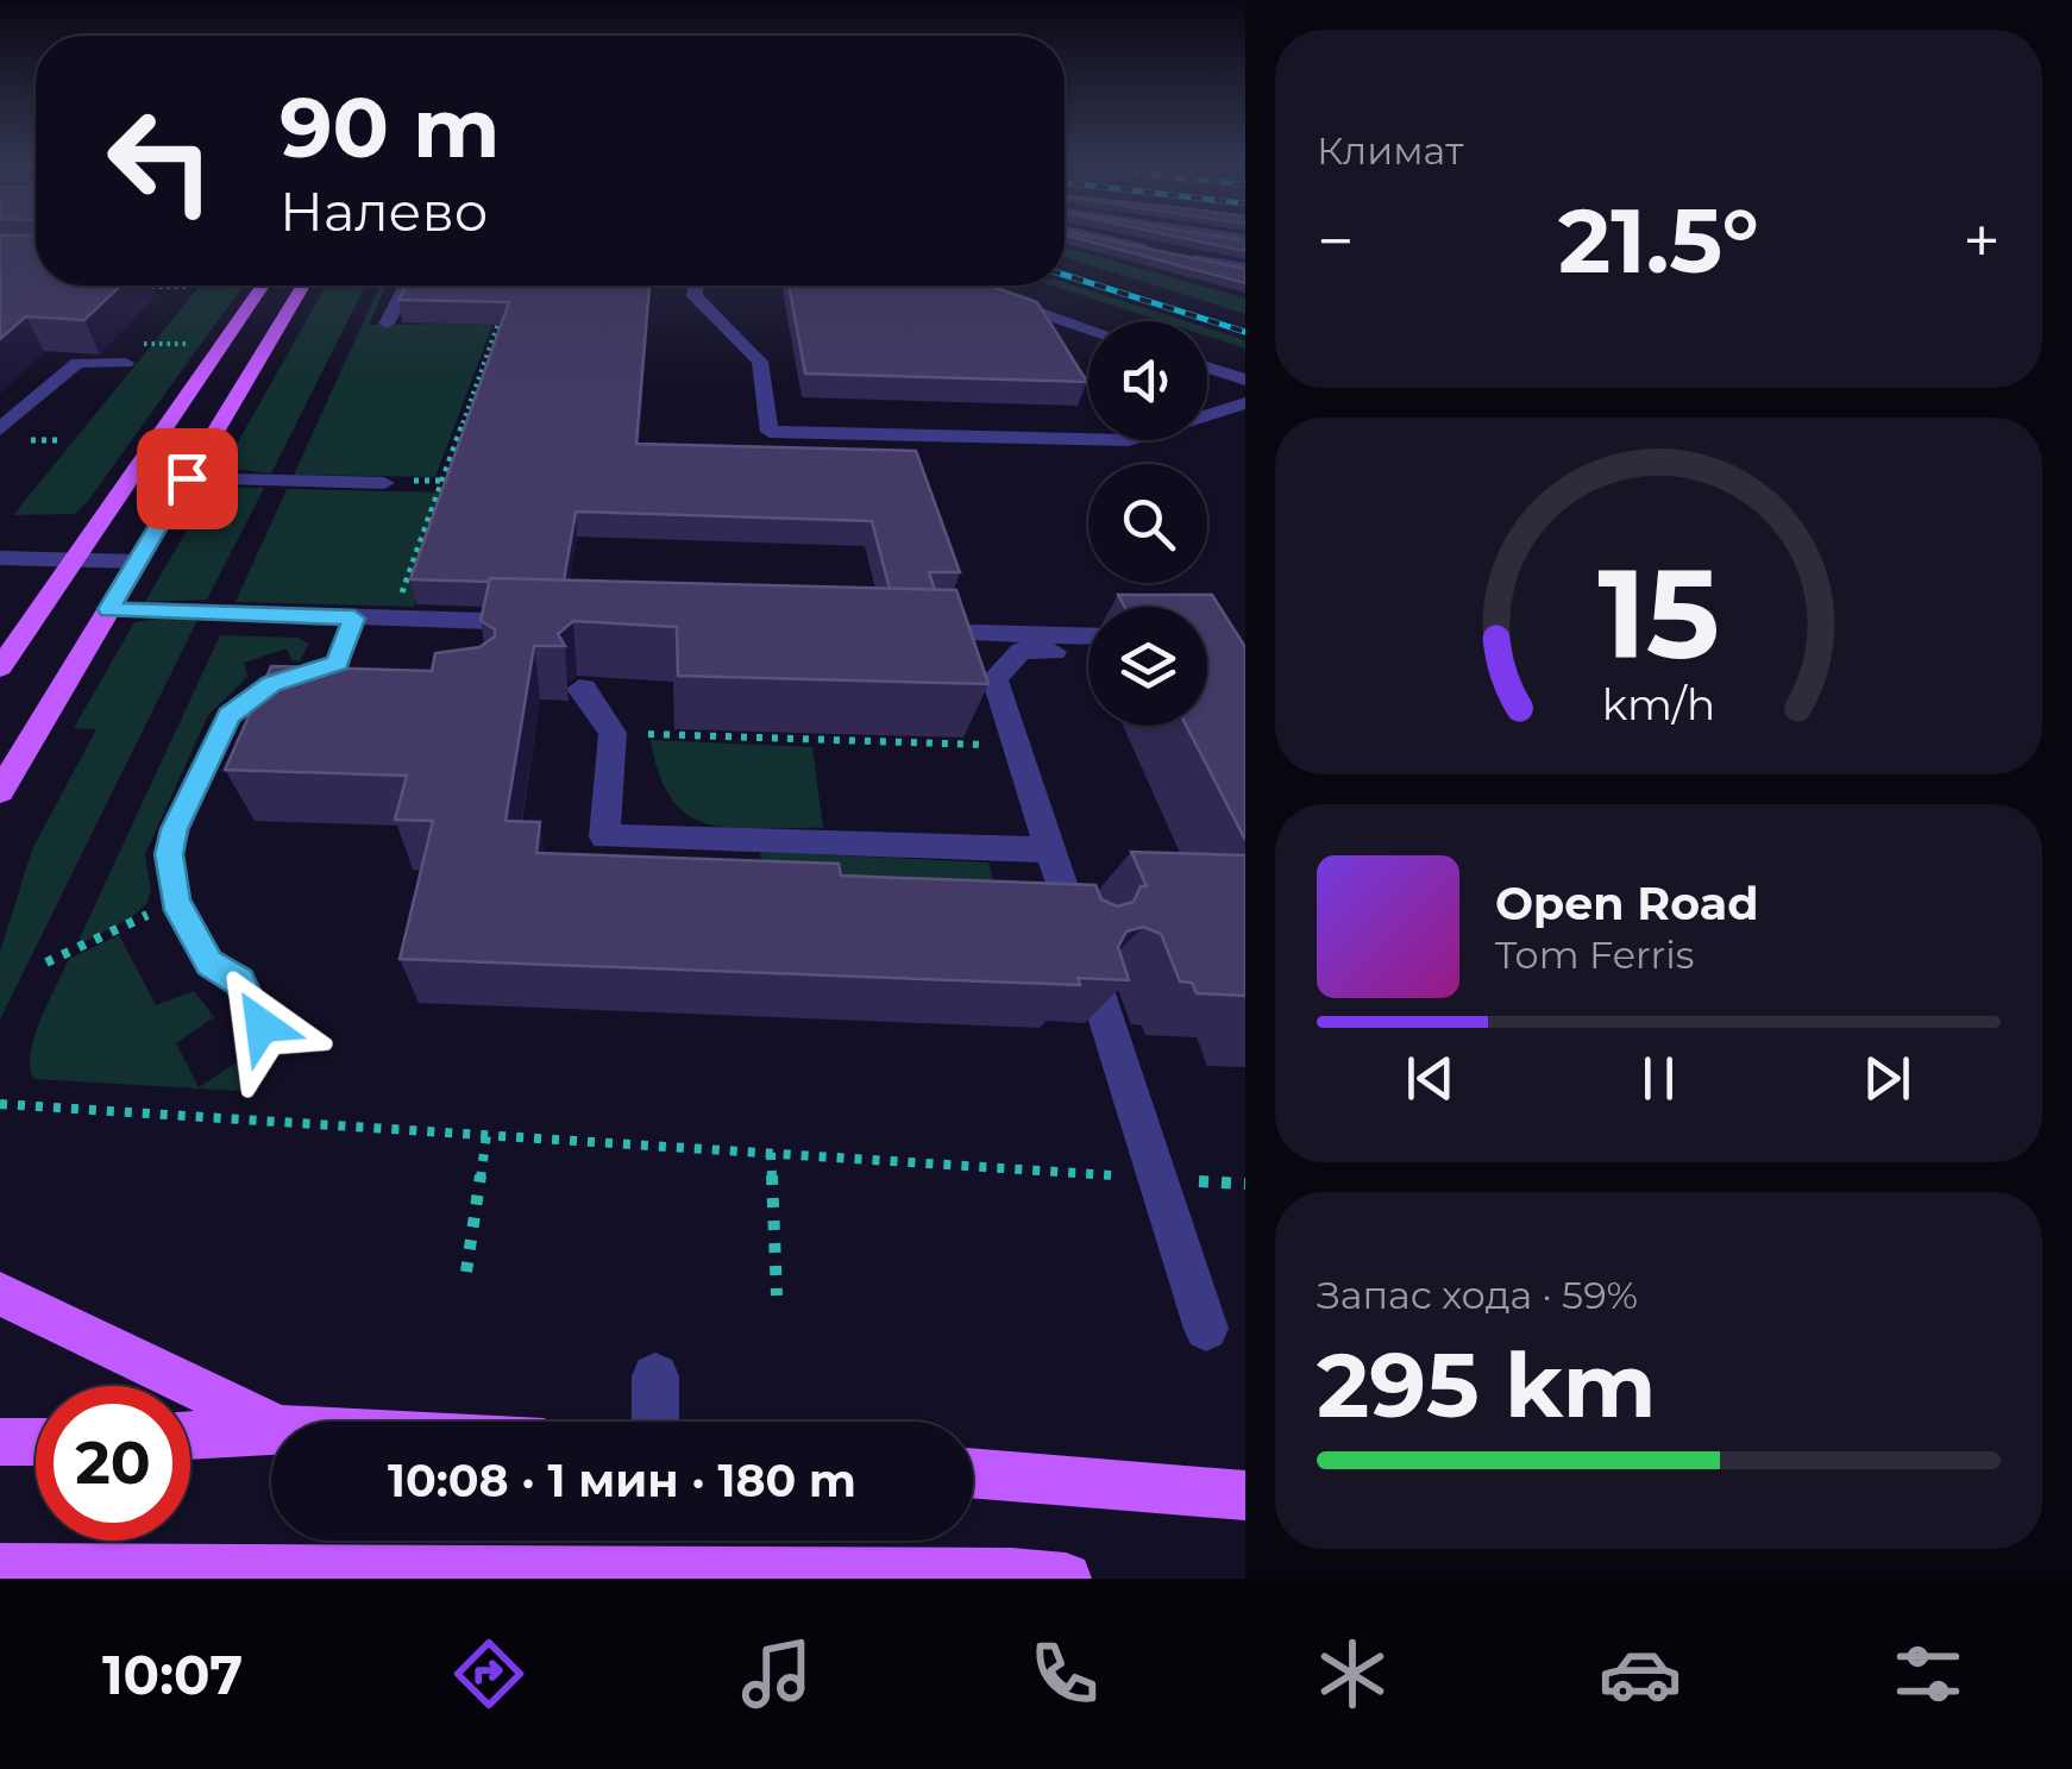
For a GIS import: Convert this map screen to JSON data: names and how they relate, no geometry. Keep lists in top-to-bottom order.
{
  "page": {
    "tile": [
      "Климат",
      ["Запас хода · 59%", "295 km"]
    ],
    "turn": ["90 m", "Налево"],
    "heat": ["−", "21.5°", "+"],
    "song": ["Open Road", "Tom Ferris"],
    "limit": "20",
    "trip": "10:08 · 1 мин · 180 m",
    "tabs": "10:07",
    "gauge": ["15", "km/h"]
  }
}
